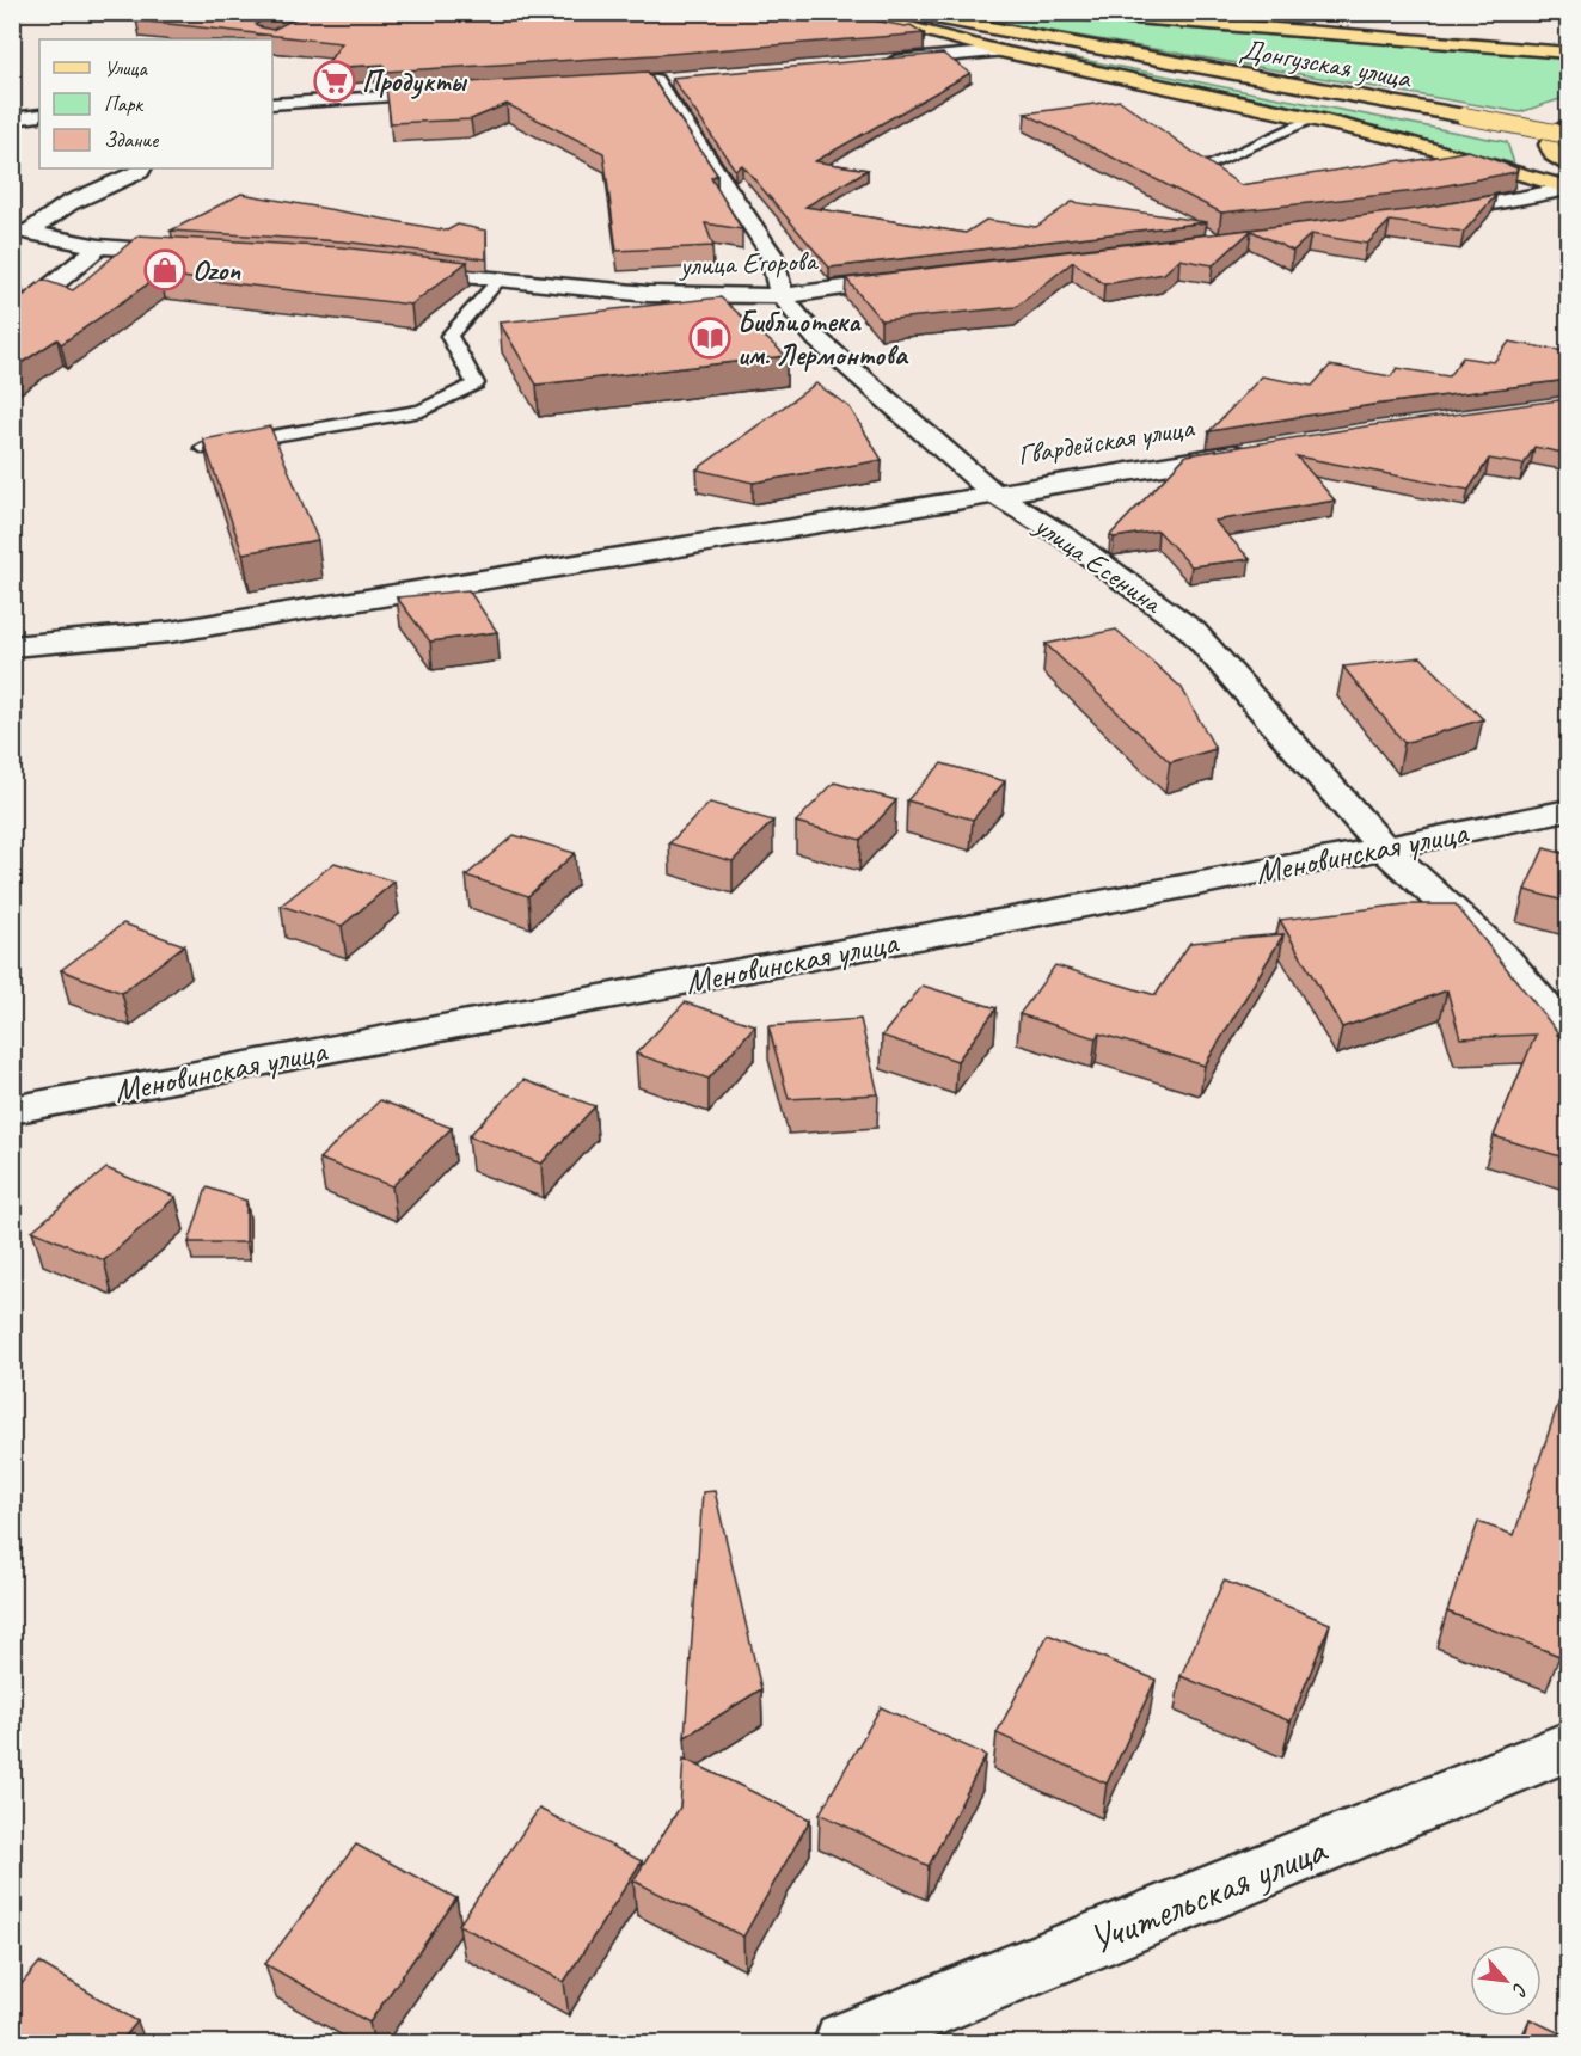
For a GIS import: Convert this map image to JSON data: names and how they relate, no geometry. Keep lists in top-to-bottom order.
{
  "streets": {
    "main road": ["Донгузская улица"],
    "street": [
      "улица Егорова",
      "Гвардейская улица",
      "улица Есенина",
      "Меновинская улица",
      "Учительская улица"
    ]
  },
  "crossings": [
    ["улица Егорова", "улица Есенина"],
    ["Гвардейская улица", "улица Есенина"],
    ["улица Есенина", "Меновинская улица"]
  ],
  "places": {
    "supermarket": ["Продукты"],
    "shop": ["Ozon"],
    "library": ["Библиотека им. Лермонтова"]
  },
  "legend": ["Улица", "Парк", "Здание"],
  "north": "bottom right"
}
